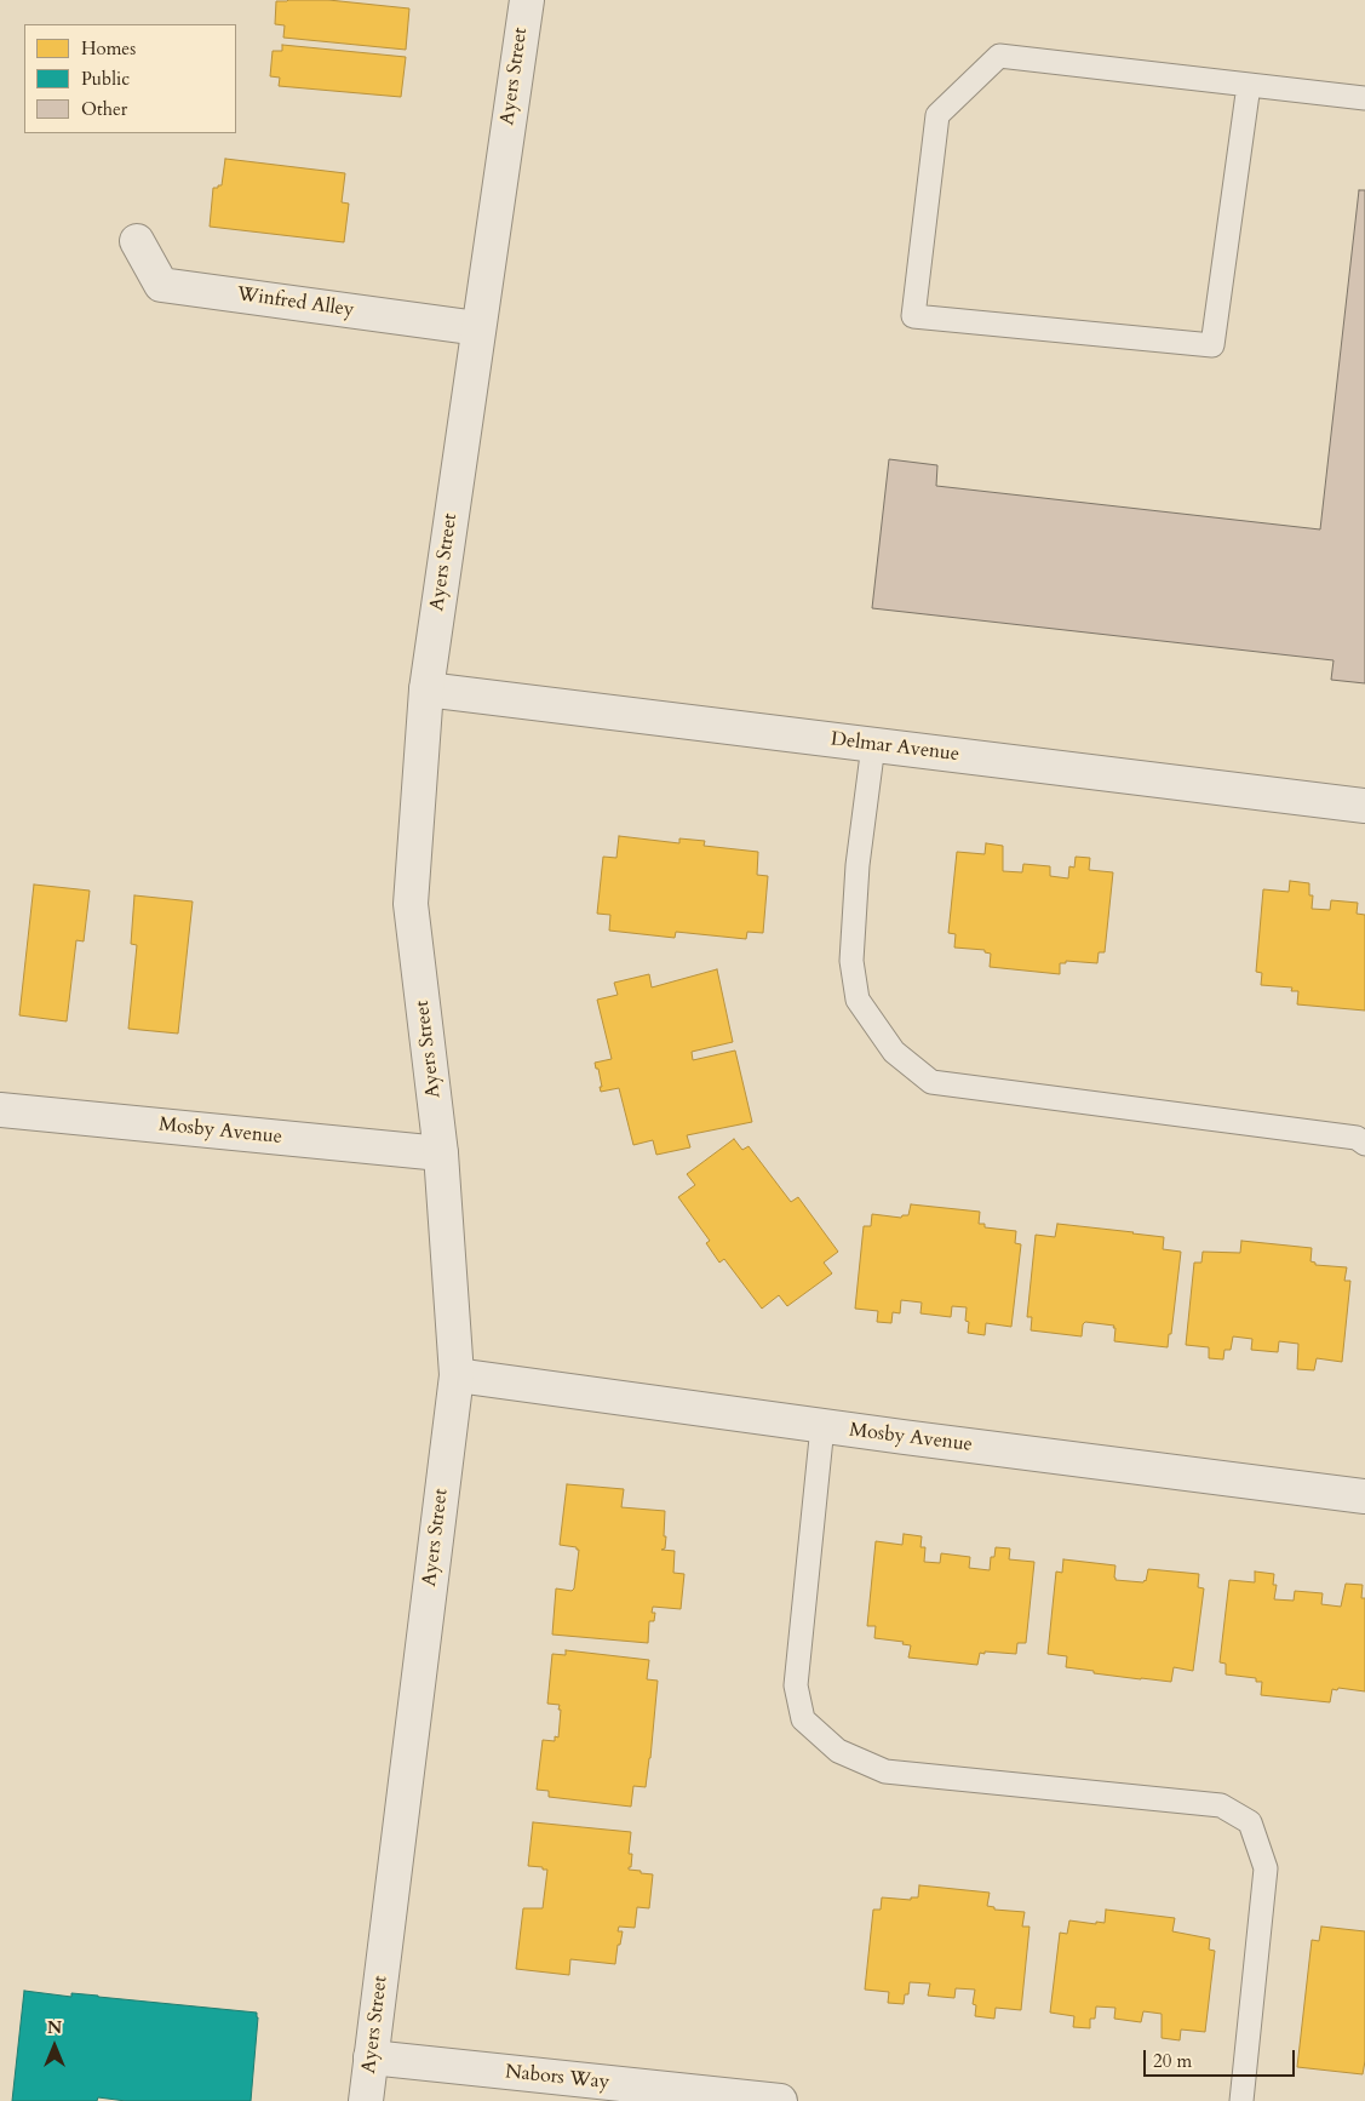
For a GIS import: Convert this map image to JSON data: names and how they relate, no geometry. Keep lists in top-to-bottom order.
{
  "streets": {
    "street": [
      "Ayers Street",
      "Winfred Alley",
      "Delmar Avenue",
      "Mosby Avenue",
      "Nabors Way"
    ]
  },
  "crossings": [
    ["Ayers Street", "Winfred Alley"],
    ["Ayers Street", "Delmar Avenue"],
    ["Ayers Street", "Mosby Avenue"],
    ["Ayers Street", "Nabors Way"]
  ],
  "legend": ["Homes", "Public", "Other"],
  "scale_bar": "20 m",
  "north": "top"
}
